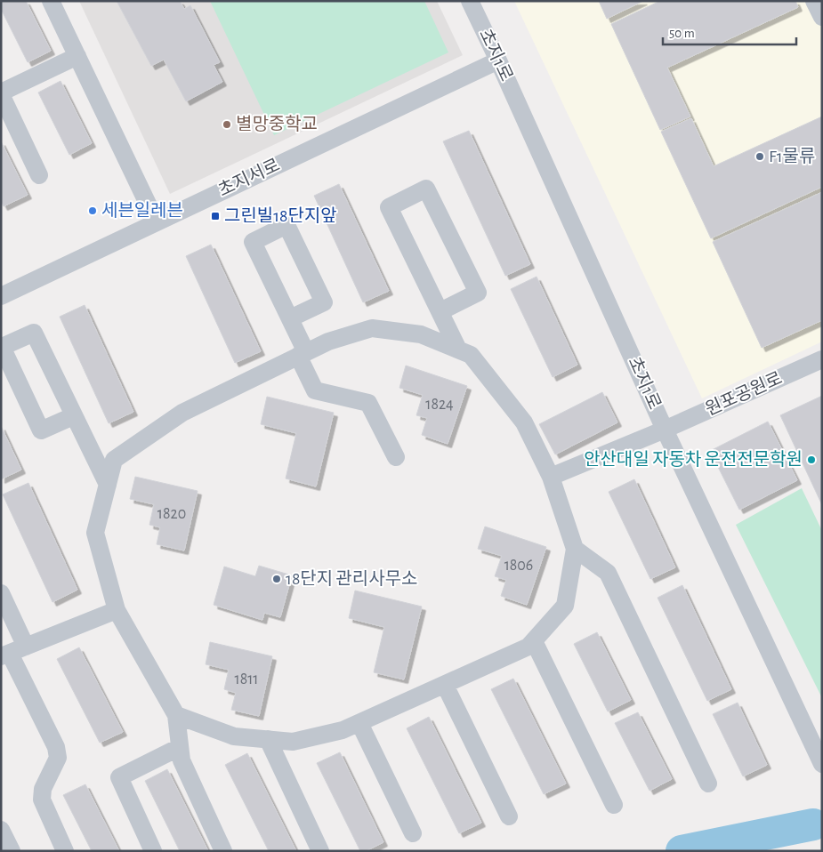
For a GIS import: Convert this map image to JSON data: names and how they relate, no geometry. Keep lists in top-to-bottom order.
{
  "streets": {
    "street": ["초지1로", "초지서로", "원포공원로"]
  },
  "crossings": [
    ["초지1로", "초지서로"],
    ["초지1로", "원포공원로"]
  ],
  "places": {
    "other": [
      "별망중학교",
      "F1물류",
      "세븐일레븐",
      "안산대일 자동차 운전전문학원",
      "18단지 관리사무소"
    ],
    "transit": ["그린빌18단지앞"]
  },
  "house_numbers": [
    "1824",
    "1820",
    "1806",
    "1811"
  ],
  "scale_bar": "50 m"
}
